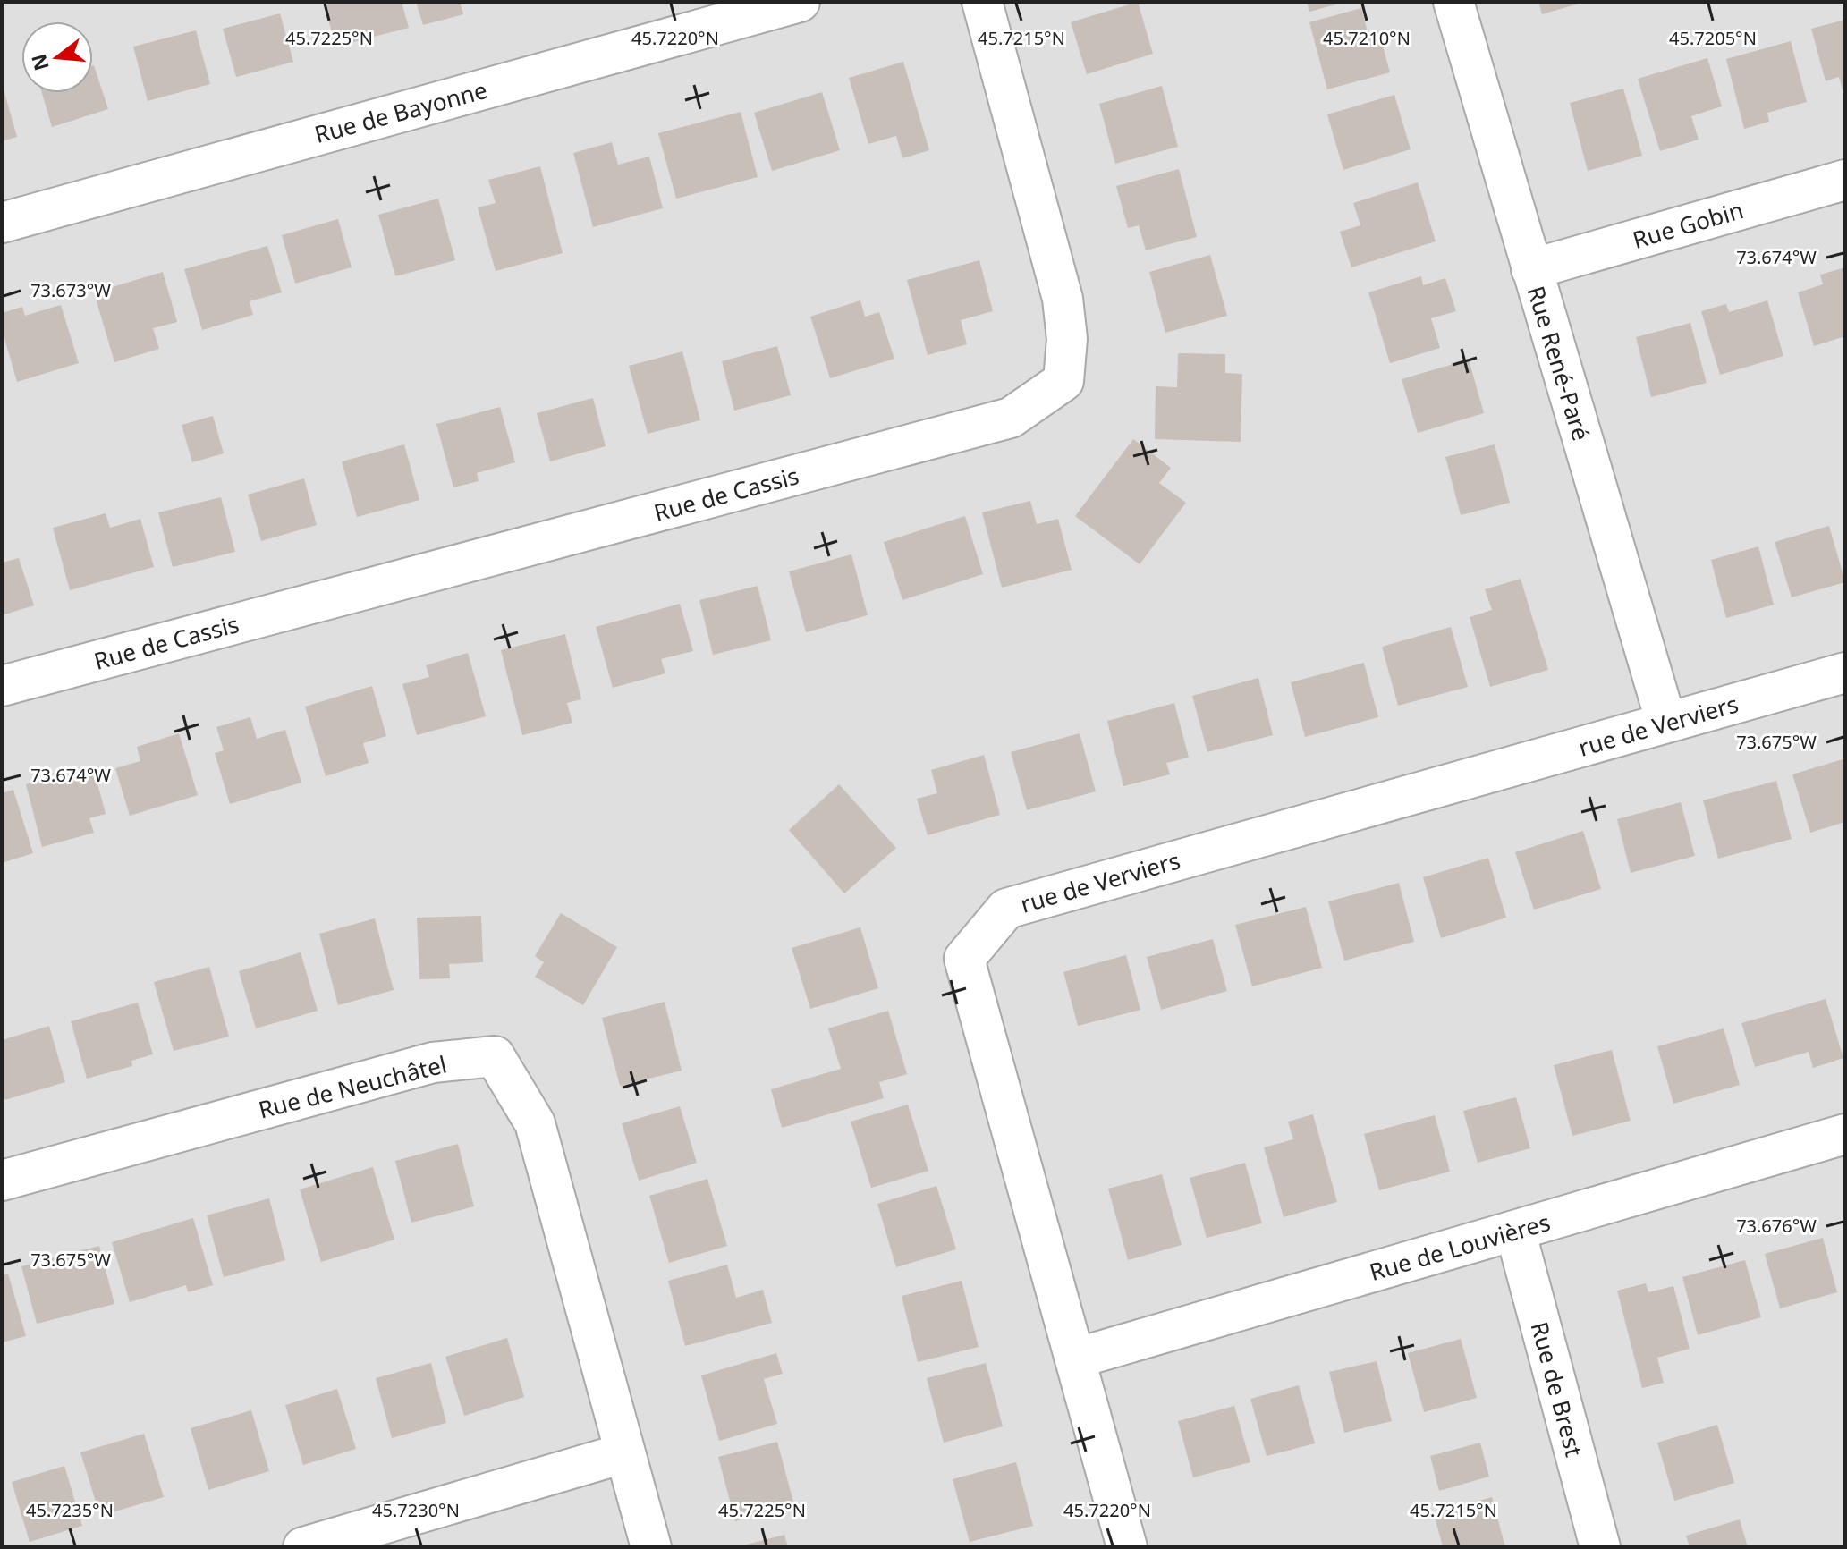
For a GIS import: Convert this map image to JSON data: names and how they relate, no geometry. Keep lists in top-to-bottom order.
{
  "streets": {
    "street": [
      "Rue de Bayonne",
      "Rue Gobin",
      "Rue René-Paré",
      "Rue de Cassis",
      "rue de Verviers",
      "Rue de Neuchâtel",
      "Rue de Louvières",
      "Rue de Brest"
    ]
  },
  "crossings": [
    ["Rue Gobin", "Rue René-Paré"],
    ["Rue René-Paré", "rue de Verviers"],
    ["rue de Verviers", "Rue de Louvières"],
    ["Rue de Louvières", "Rue de Brest"]
  ],
  "north": "left",
  "coordinates": [
    "45.7225°N",
    "45.7220°N",
    "45.7215°N",
    "45.7210°N",
    "45.7205°N",
    "73.674°W",
    "73.673°W",
    "73.675°W",
    "73.676°W",
    "45.7235°N",
    "45.7230°N"
  ]
}
